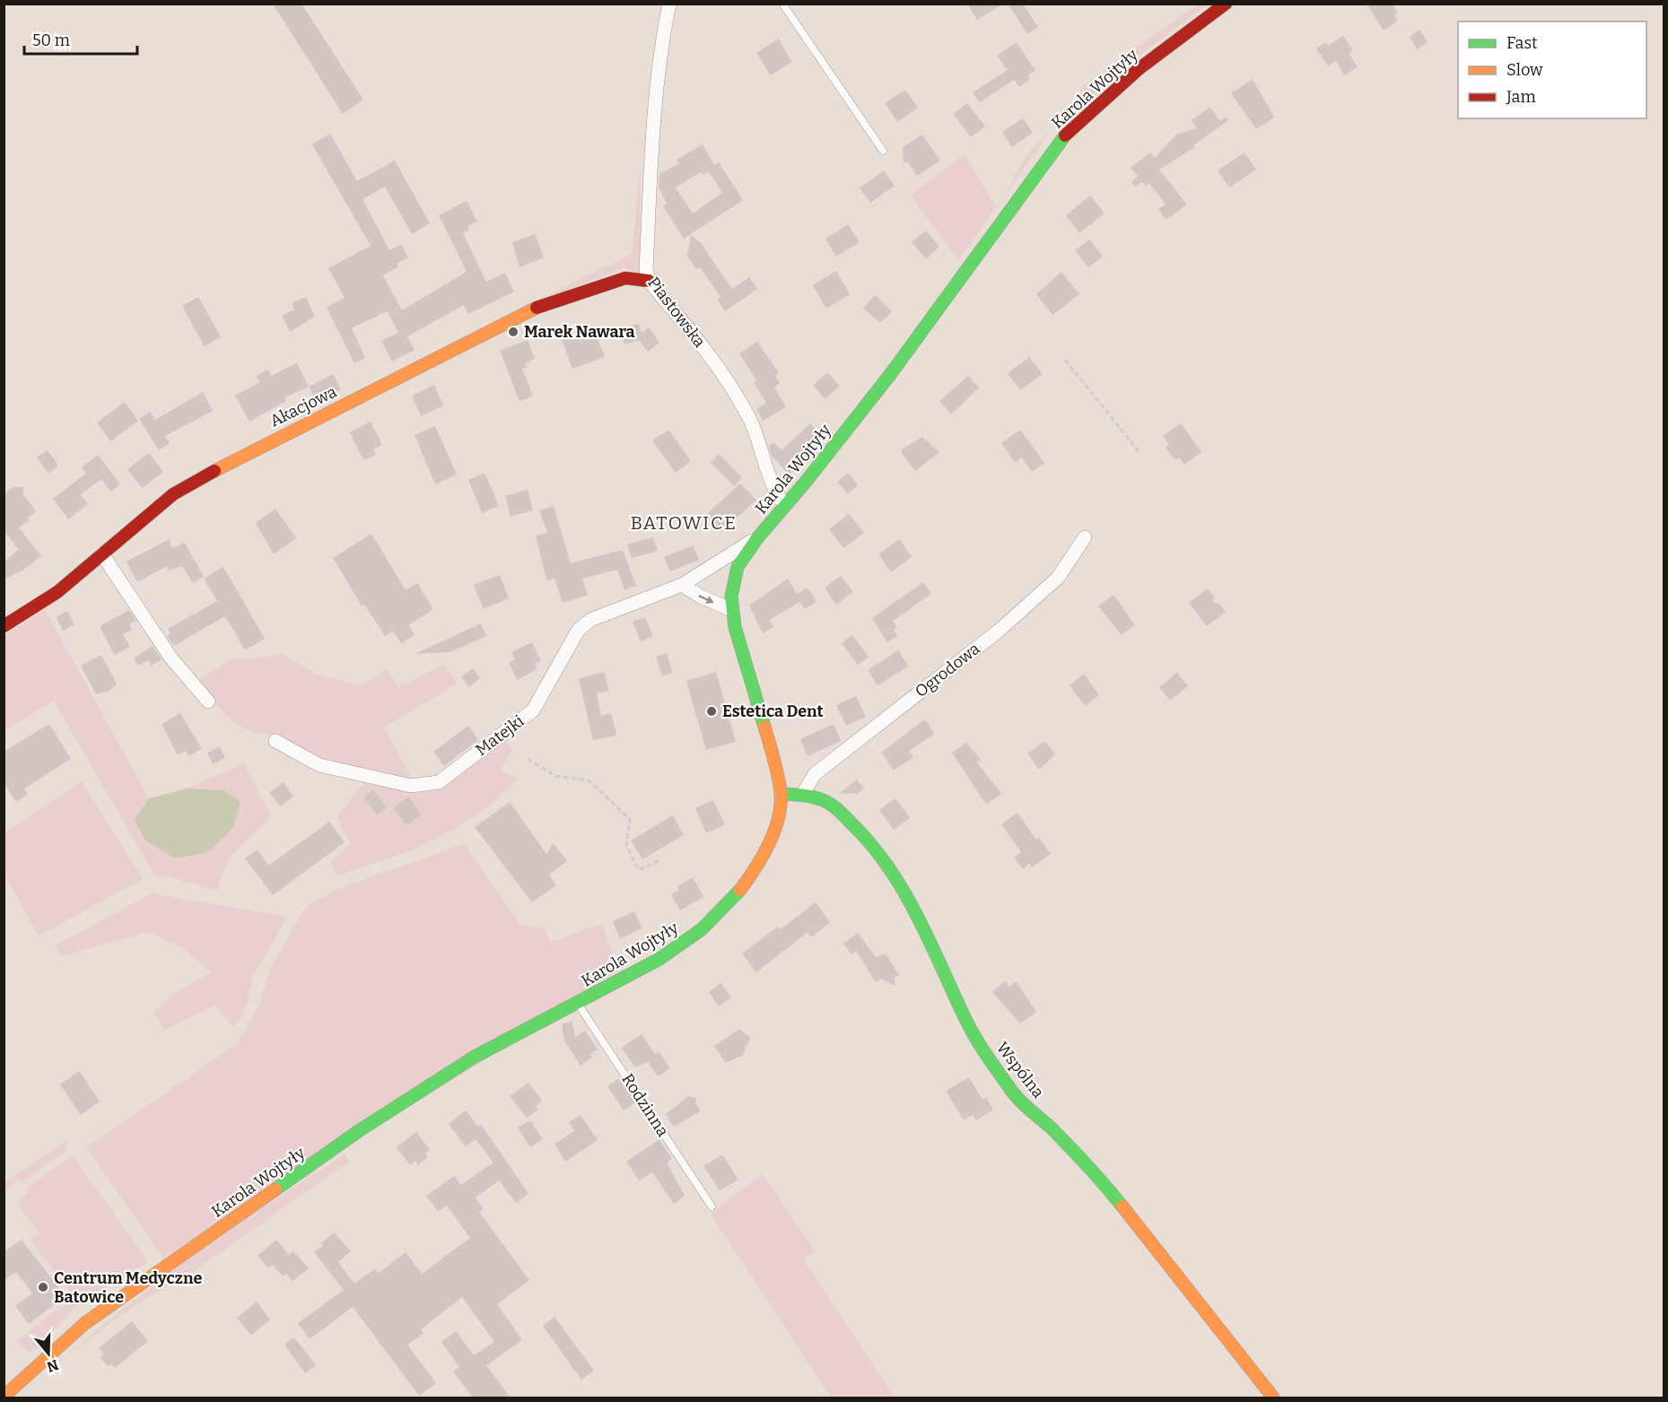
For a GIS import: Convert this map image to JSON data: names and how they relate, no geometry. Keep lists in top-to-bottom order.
{
  "streets": {
    "street": [
      "Karola Wojtyły",
      "Piastowska",
      "Akacjowa",
      "Ogrodowa",
      "Matejki",
      "Wspólna"
    ],
    "lane": ["Rodzinna"]
  },
  "crossings": [
    ["Karola Wojtyły", "Piastowska"],
    ["Karola Wojtyły", "Matejki"],
    ["Karola Wojtyły", "Wspólna"],
    ["Karola Wojtyły", "Rodzinna"],
    ["Piastowska", "Akacjowa"],
    ["Ogrodowa", "Wspólna"]
  ],
  "districts": ["BATOWICE"],
  "places": ["Marek Nawara", "Estetica Dent", "Centrum Medyczne Batowice"],
  "legend": ["Fast", "Slow", "Jam"],
  "scale_bar": "50 m",
  "north": "bottom"
}
